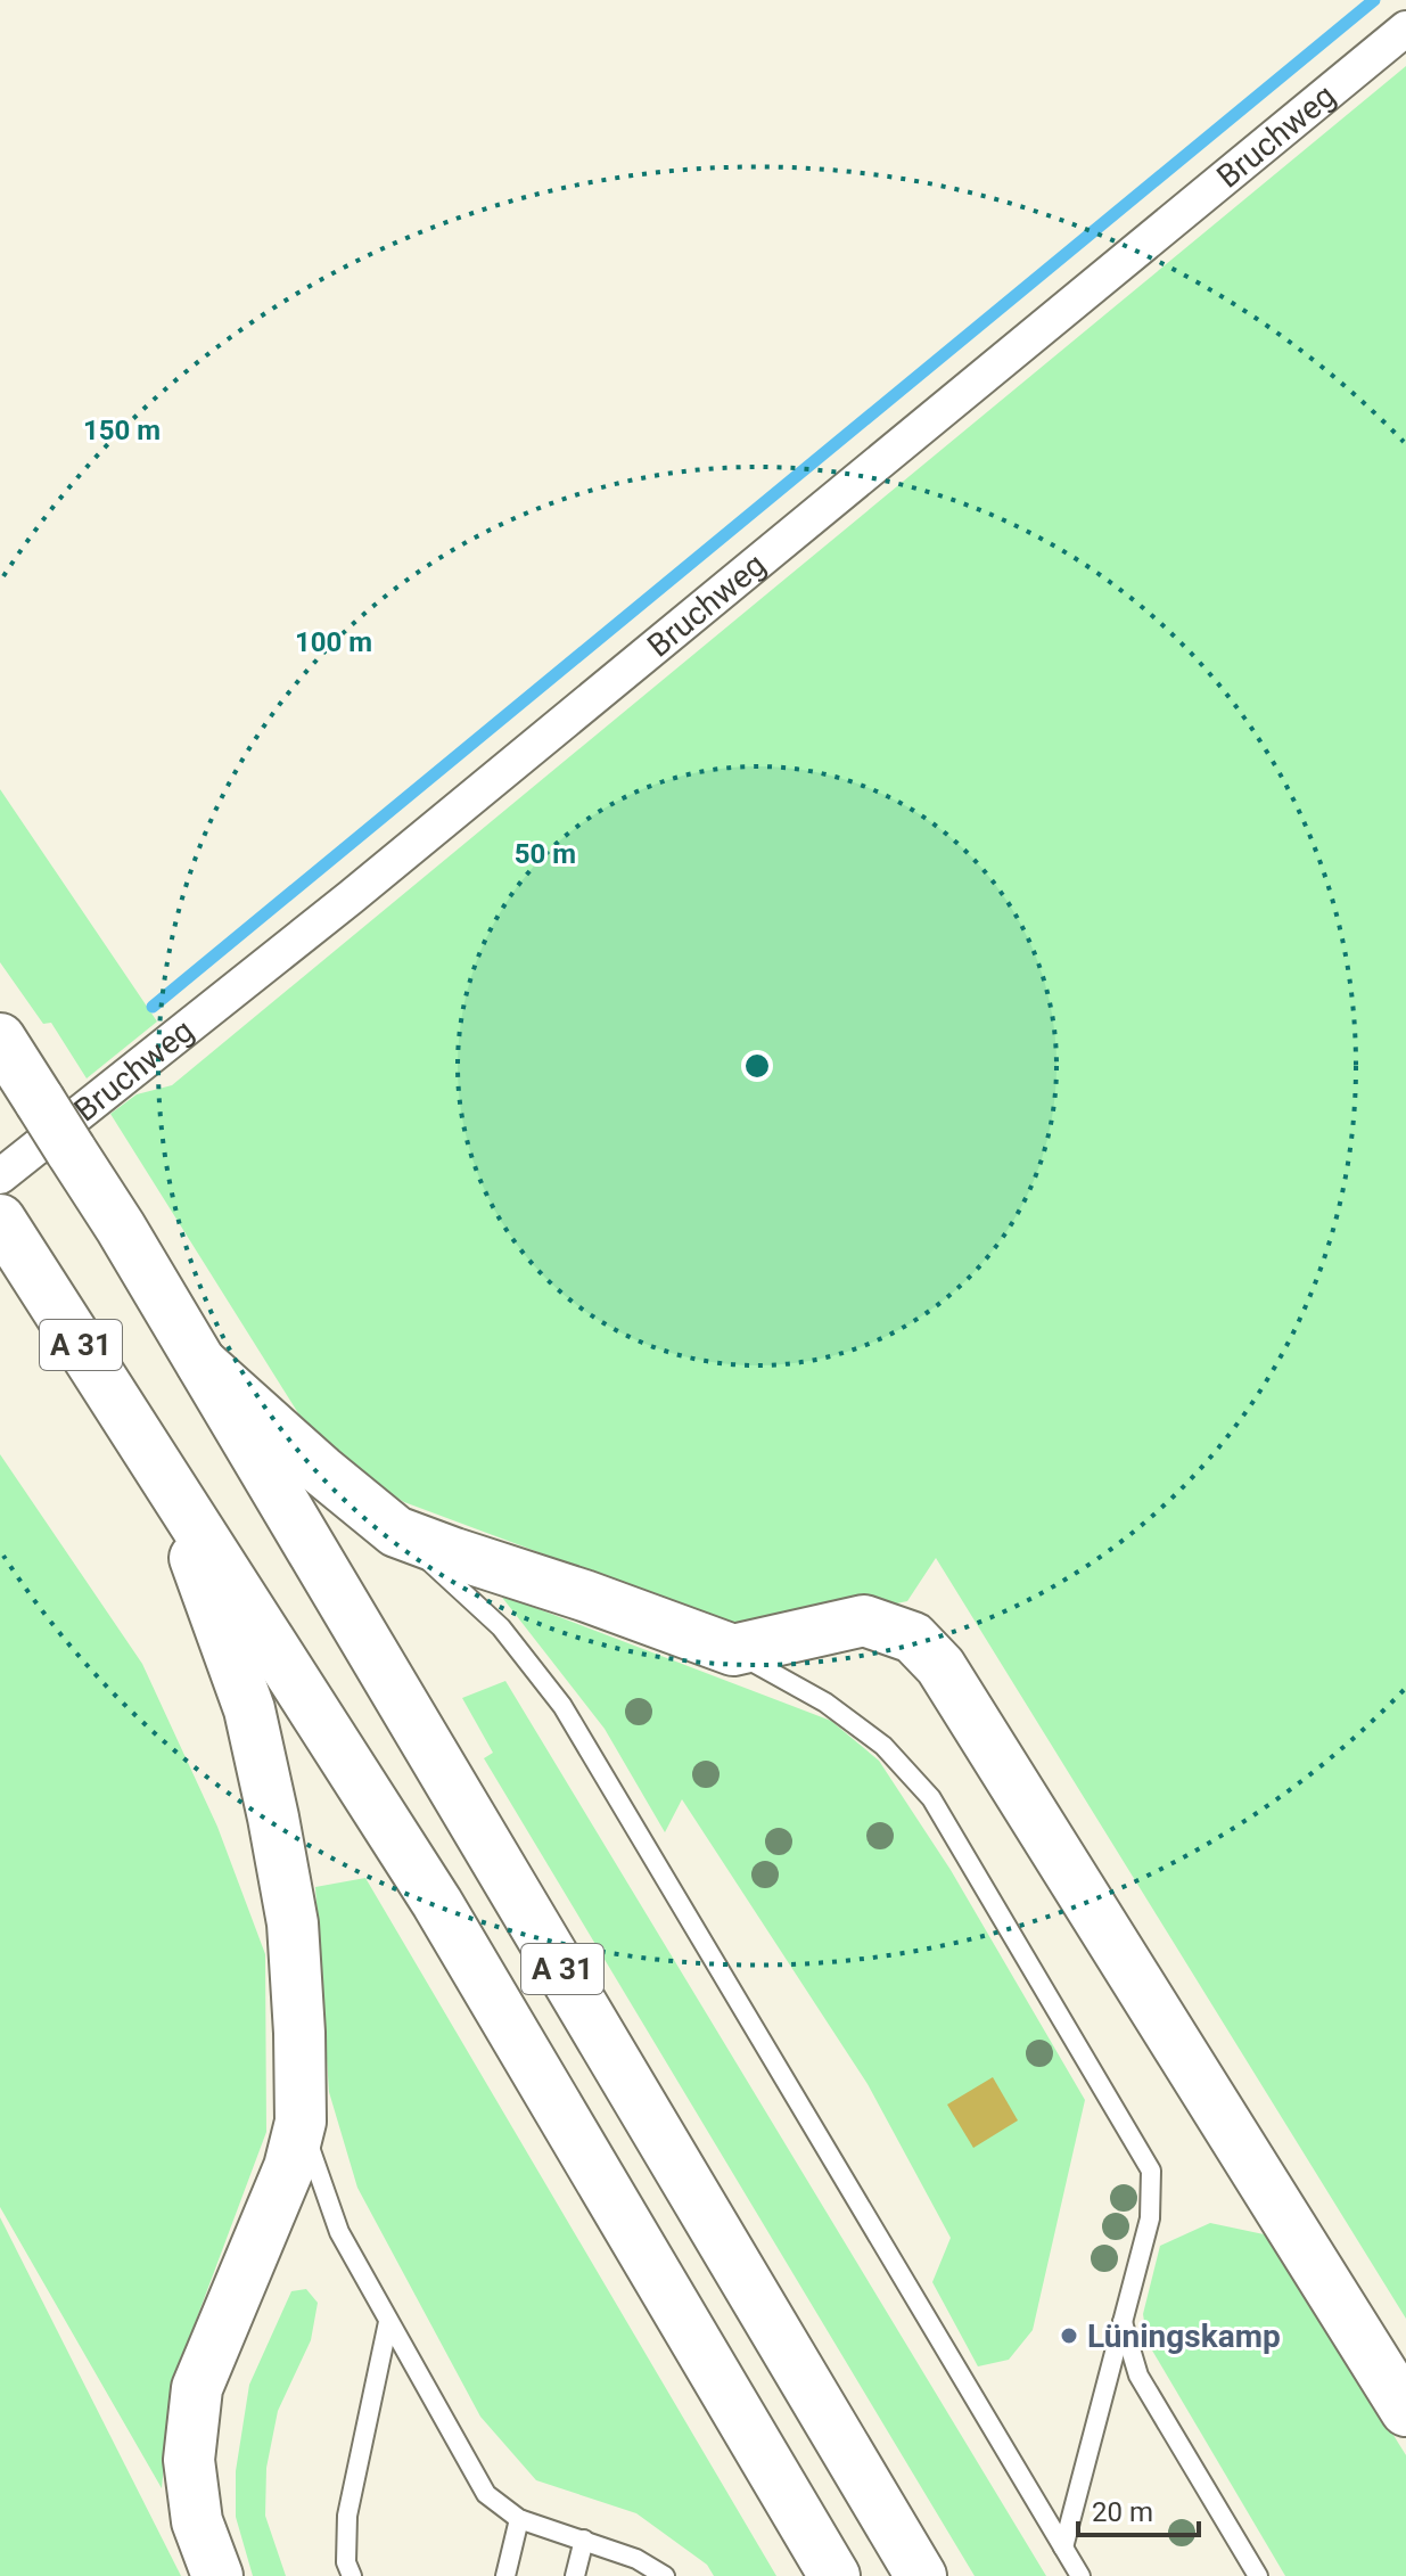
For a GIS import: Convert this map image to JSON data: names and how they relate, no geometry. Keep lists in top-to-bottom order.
{
  "streets": {
    "highway": ["A 31"],
    "street": ["Bruchweg"]
  },
  "places": ["Lüningskamp"],
  "scale_bar": "20 m",
  "rings": ["150 m", "100 m", "50 m"]
}
